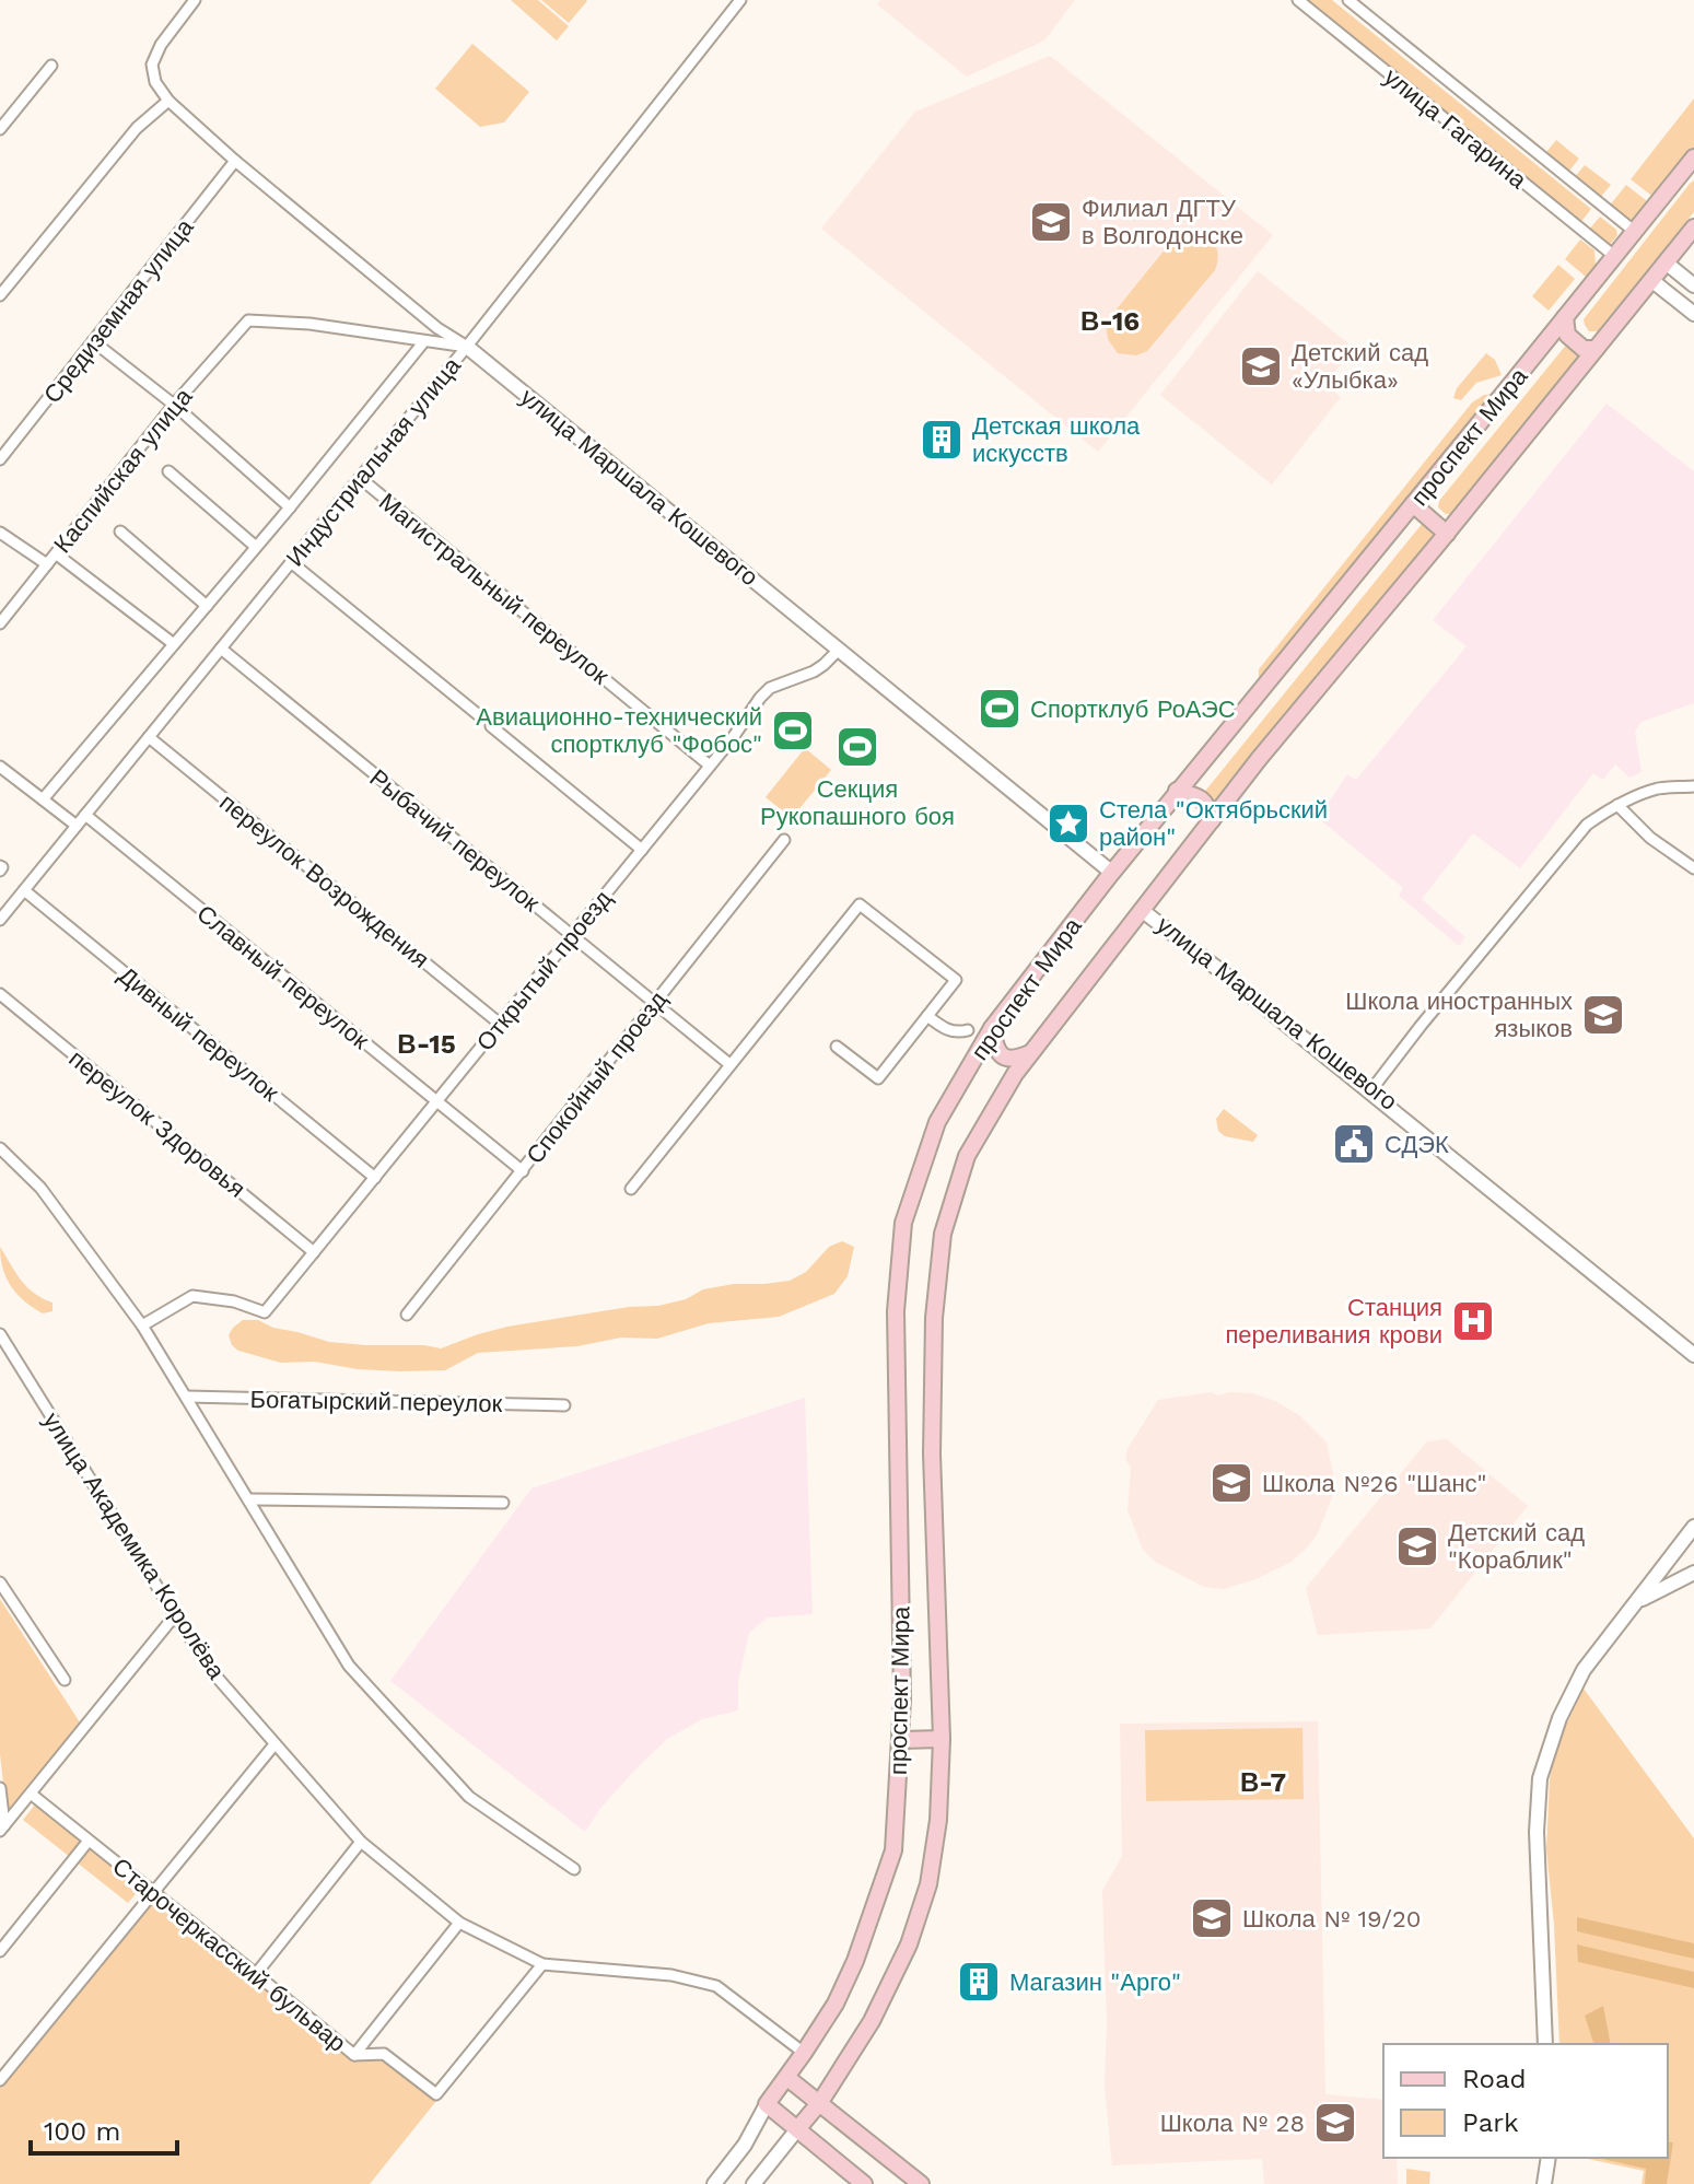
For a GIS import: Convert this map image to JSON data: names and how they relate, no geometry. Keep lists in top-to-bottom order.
{
  "streets": {
    "main road": ["проспект Мира"],
    "street": [
      "улица Гагарина",
      "Средиземная улица",
      "Индустриальная улица",
      "Каспийская улица",
      "улица Маршала Кошевого",
      "Магистральный переулок",
      "Рыбачий переулок",
      "переулок Возрождения",
      "Открытый проезд",
      "Славный переулок",
      "Дивный переулок",
      "Спокойный проезд",
      "переулок Здоровья",
      "Богатырский переулок",
      "улица Академика Королёва",
      "Старочеркасский бульвар"
    ]
  },
  "crossings": [
    ["улица Гагарина", "проспект Мира"],
    ["Средиземная улица", "улица Маршала Кошевого"],
    ["проспект Мира", "улица Маршала Кошевого"],
    ["проспект Мира", "улица Академика Королёва"],
    ["Индустриальная улица", "улица Маршала Кошевого"],
    ["Индустриальная улица", "Магистральный переулок"],
    ["Индустриальная улица", "Рыбачий переулок"],
    ["Индустриальная улица", "переулок Возрождения"],
    ["Индустриальная улица", "Славный переулок"],
    ["Индустриальная улица", "Дивный переулок"],
    ["улица Маршала Кошевого", "Открытый проезд"],
    ["Магистральный переулок", "Открытый проезд"],
    ["Рыбачий переулок", "Открытый проезд"],
    ["Рыбачий переулок", "Спокойный проезд"],
    ["переулок Возрождения", "Открытый проезд"],
    ["Открытый проезд", "Славный переулок"],
    ["Открытый проезд", "Дивный переулок"],
    ["Открытый проезд", "переулок Здоровья"],
    ["Славный переулок", "Спокойный проезд"],
    ["улица Академика Королёва", "Старочеркасский бульвар"]
  ],
  "districts": ["В-16", "В-15", "В-7"],
  "places": {
    "school or university": [
      "Филиал ДГТУ в Волгодонске",
      "Детский сад «Улыбка»",
      "Школа иностранных языков",
      "Школа №26 \"Шанс\"",
      "Детский сад \"Кораблик\"",
      "Школа № 19/20",
      "Школа № 28"
    ],
    "building": ["Детская школа искусств", "Магазин \"Арго\""],
    "sports": ["Спортклуб РоАЭС", "Авиационно-технический спортклуб \"Фобос\"", "Секция Рукопашного боя"],
    "place": ["Стела \"Октябрьский район\""],
    "public building": ["СДЭК"],
    "hospital": ["Станция переливания крови"]
  },
  "legend": ["Road", "Park"],
  "scale_bar": "100 m"
}
